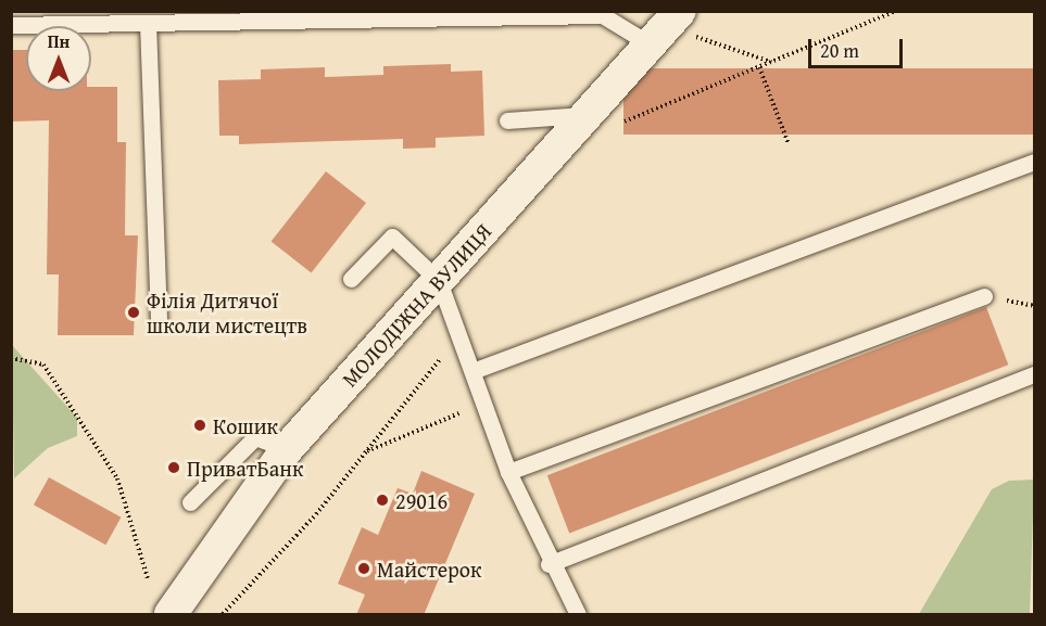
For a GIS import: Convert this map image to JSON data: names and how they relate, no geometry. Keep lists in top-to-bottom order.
{
  "streets": {
    "street": ["МОЛОДІЖНА ВУЛИЦЯ"]
  },
  "places": [
    "Філія Дитячої школи мистецтв",
    "Кошик",
    "ПриватБанк",
    "29016",
    "Майстерок"
  ],
  "scale_bar": "20 m",
  "north": "top"
}
